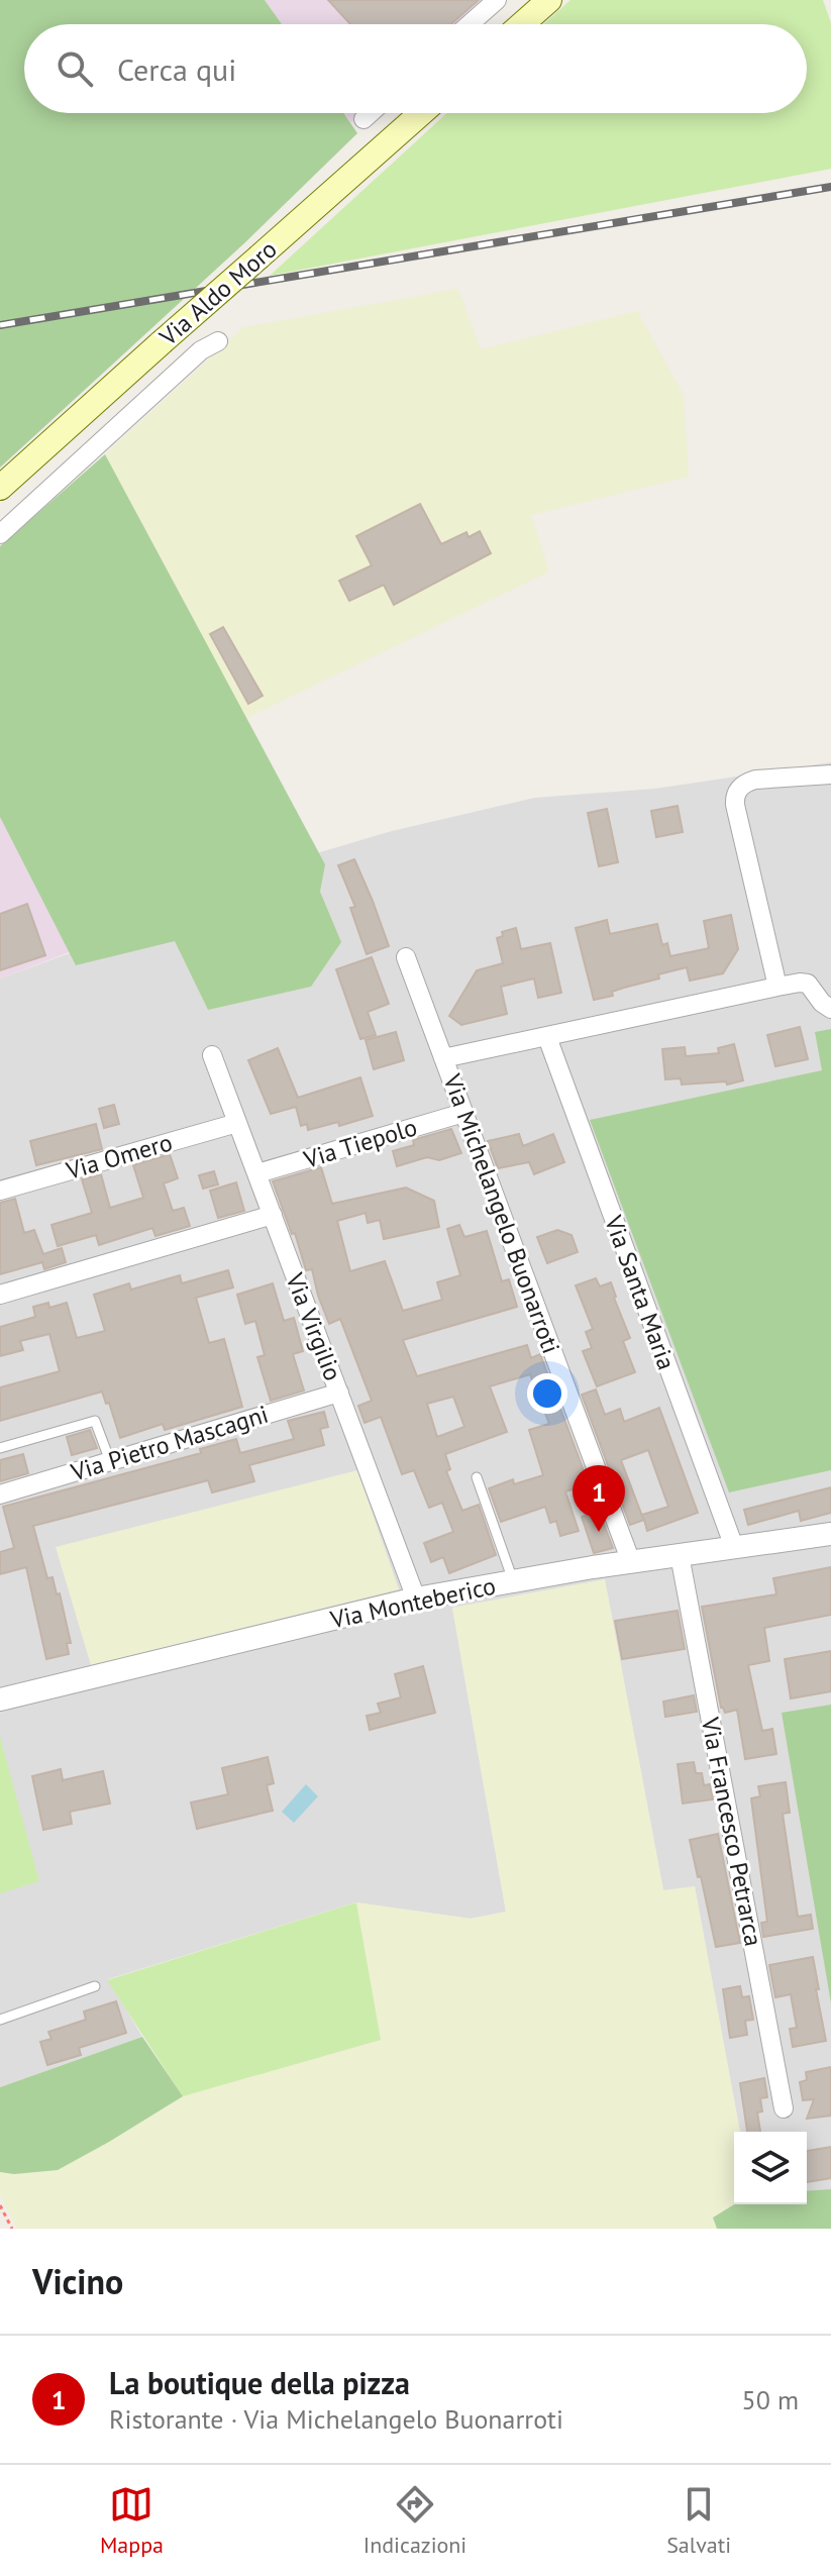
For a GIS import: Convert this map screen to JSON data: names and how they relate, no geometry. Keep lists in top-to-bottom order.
{
  "streets": {
    "main road": ["Via Aldo Moro"],
    "street": [
      "Via Tiepolo",
      "Via Omero",
      "Via Michelangelo Buonarroti",
      "Via Santa Maria",
      "Via Virgilio",
      "Via Pietro Mascagni",
      "Via Monteberico",
      "Via Francesco Petrarca"
    ]
  },
  "crossings": [
    ["Via Tiepolo", "Via Michelangelo Buonarroti"],
    ["Via Tiepolo", "Via Virgilio"],
    ["Via Omero", "Via Virgilio"],
    ["Via Michelangelo Buonarroti", "Via Monteberico"],
    ["Via Santa Maria", "Via Monteberico"],
    ["Via Virgilio", "Via Pietro Mascagni"],
    ["Via Virgilio", "Via Monteberico"],
    ["Via Monteberico", "Via Francesco Petrarca"]
  ],
  "page": {
    "search": "Cerca qui",
    "pins": "1",
    "heading": "Vicino",
    "list": [
      {
        "mark": "1",
        "name": "La boutique della pizza",
        "note": "Ristorante · Via Michelangelo Buonarroti",
        "value": "50 m"
      }
    ],
    "nav": ["Mappa", "Indicazioni", "Salvati"]
  }
}
